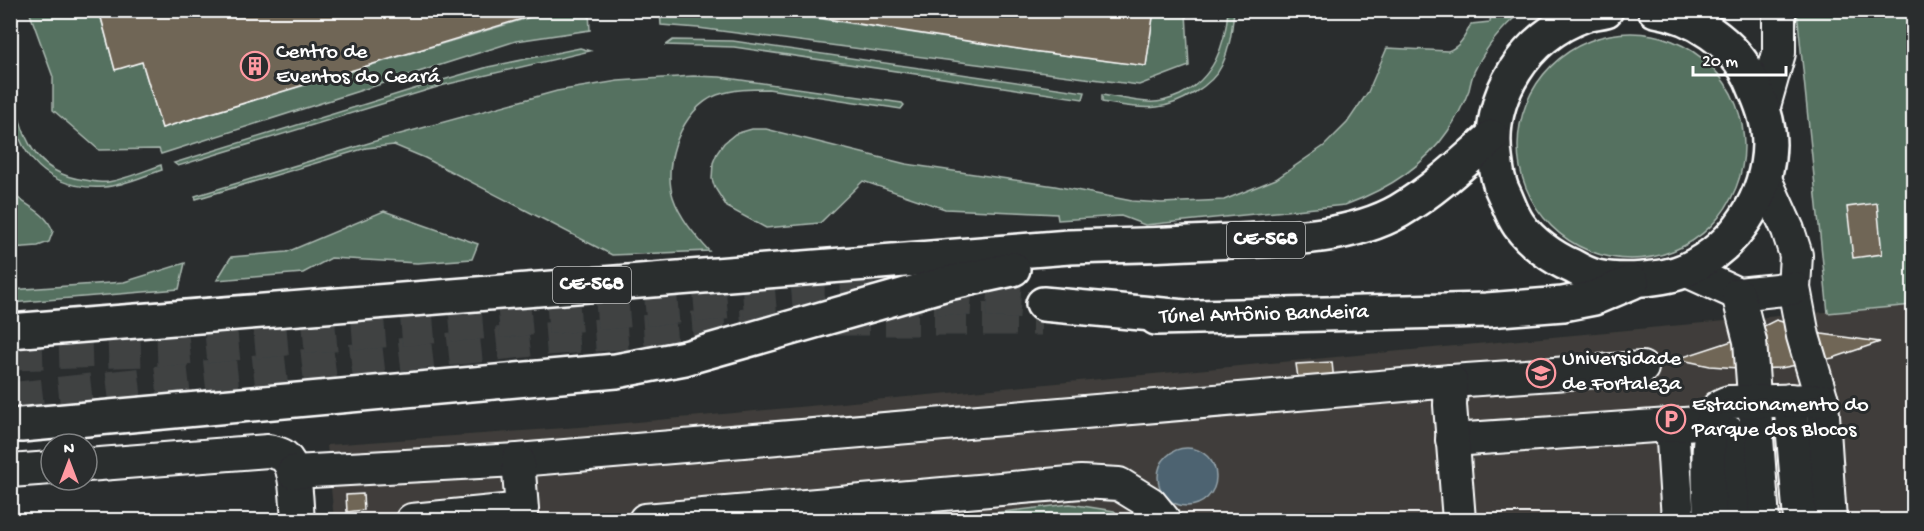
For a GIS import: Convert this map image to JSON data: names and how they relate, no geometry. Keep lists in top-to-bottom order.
{
  "streets": {
    "main road": ["CE-568", "Túnel Antônio Bandeira"]
  },
  "places": {
    "building": ["Centro de Eventos do Ceará"],
    "school or university": ["Universidade de Fortaleza"],
    "parking": ["Estacionamento do Parque dos Blocos"]
  },
  "scale_bar": "20 m",
  "north": "top"
}
